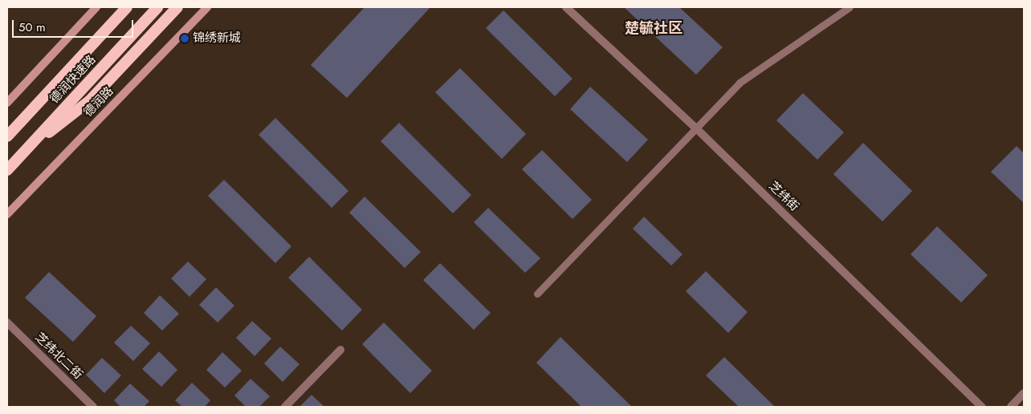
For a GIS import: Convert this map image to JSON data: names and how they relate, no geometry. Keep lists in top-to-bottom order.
{
  "streets": {
    "highway": ["德润快速路"],
    "main road": ["德润路"],
    "street": ["芝纬街", "芝纬北二街"]
  },
  "districts": ["楚毓社区"],
  "places": ["锦绣新城"],
  "scale_bar": "50 m"
}
